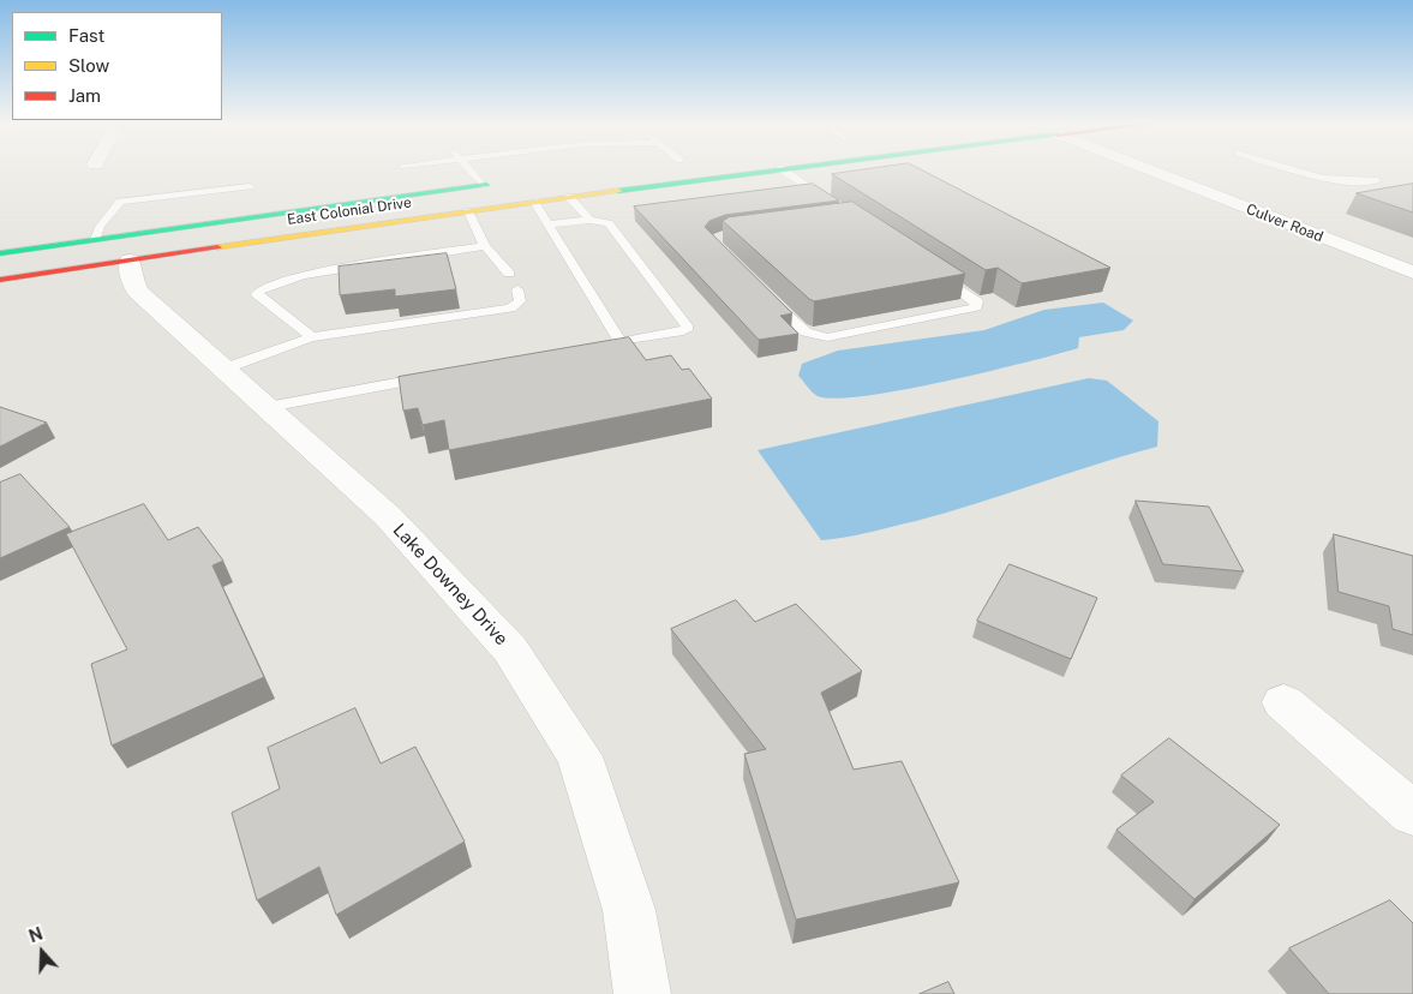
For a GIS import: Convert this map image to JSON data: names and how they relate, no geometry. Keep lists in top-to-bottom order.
{
  "streets": {
    "highway": ["East Colonial Drive"],
    "street": ["Culver Road", "Lake Downey Drive"]
  },
  "crossings": [
    ["East Colonial Drive", "Lake Downey Drive"]
  ],
  "legend": ["Fast", "Slow", "Jam"],
  "north": "top"
}
